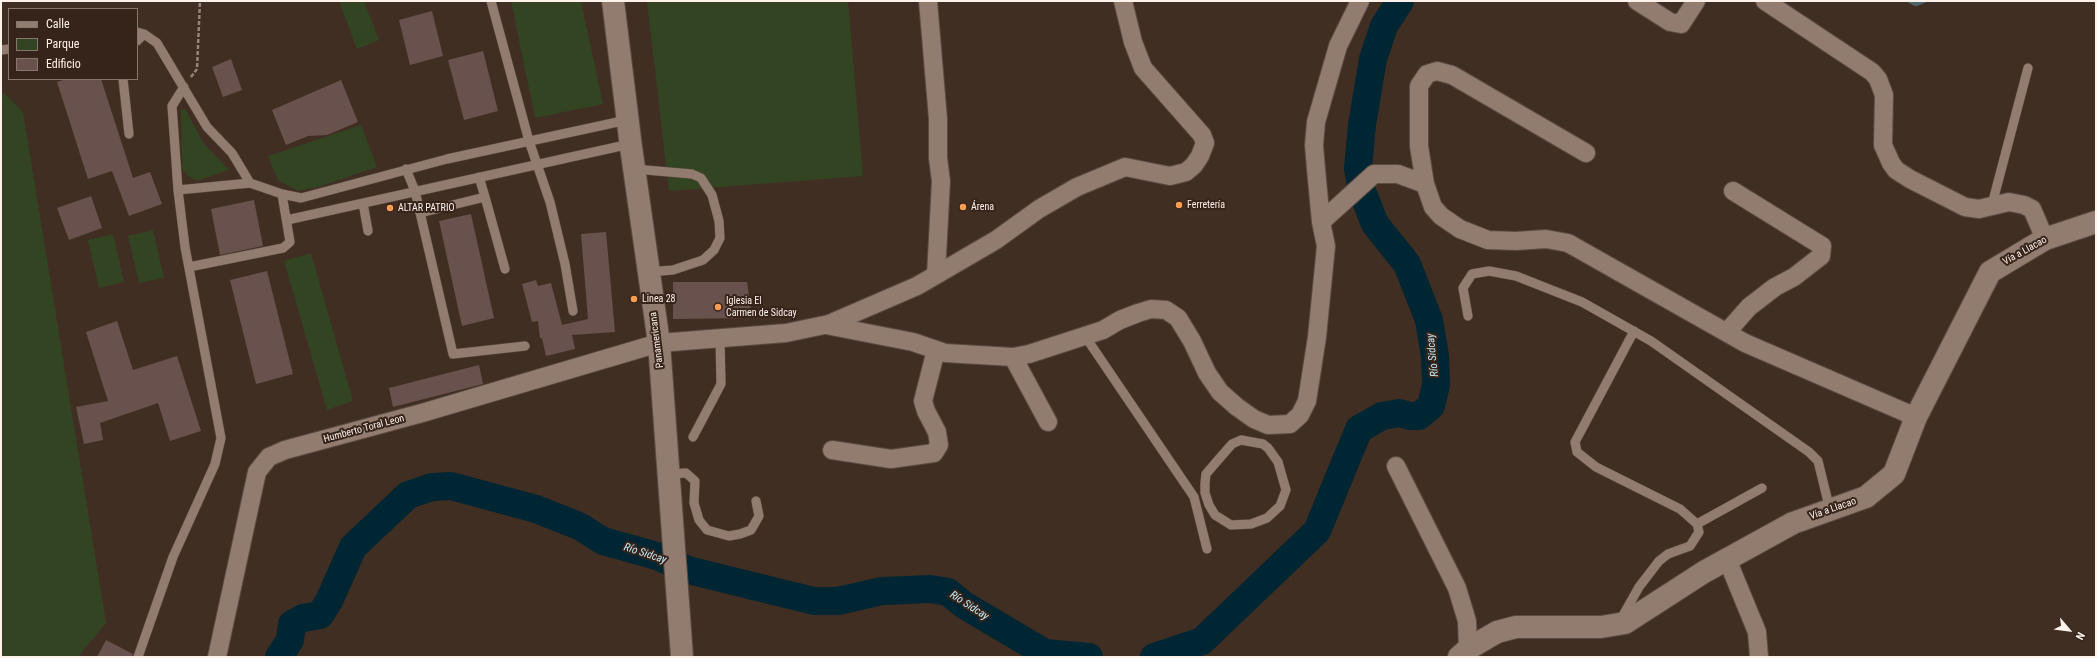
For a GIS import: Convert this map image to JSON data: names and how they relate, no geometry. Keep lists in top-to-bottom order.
{
  "streets": {
    "street": ["Vía a Llacao", "Panamericana", "Humberto Toral Leon"]
  },
  "crossings": [
    ["Panamericana", "Humberto Toral Leon"]
  ],
  "water": ["Río Sidcay"],
  "places": [
    "Ferretería",
    "Árena",
    "ALTAR PATRIO",
    "Linea 28",
    "Iglesia El Carmen de Sidcay"
  ],
  "legend": ["Calle", "Parque", "Edificio"],
  "north": "bottom right"
}
